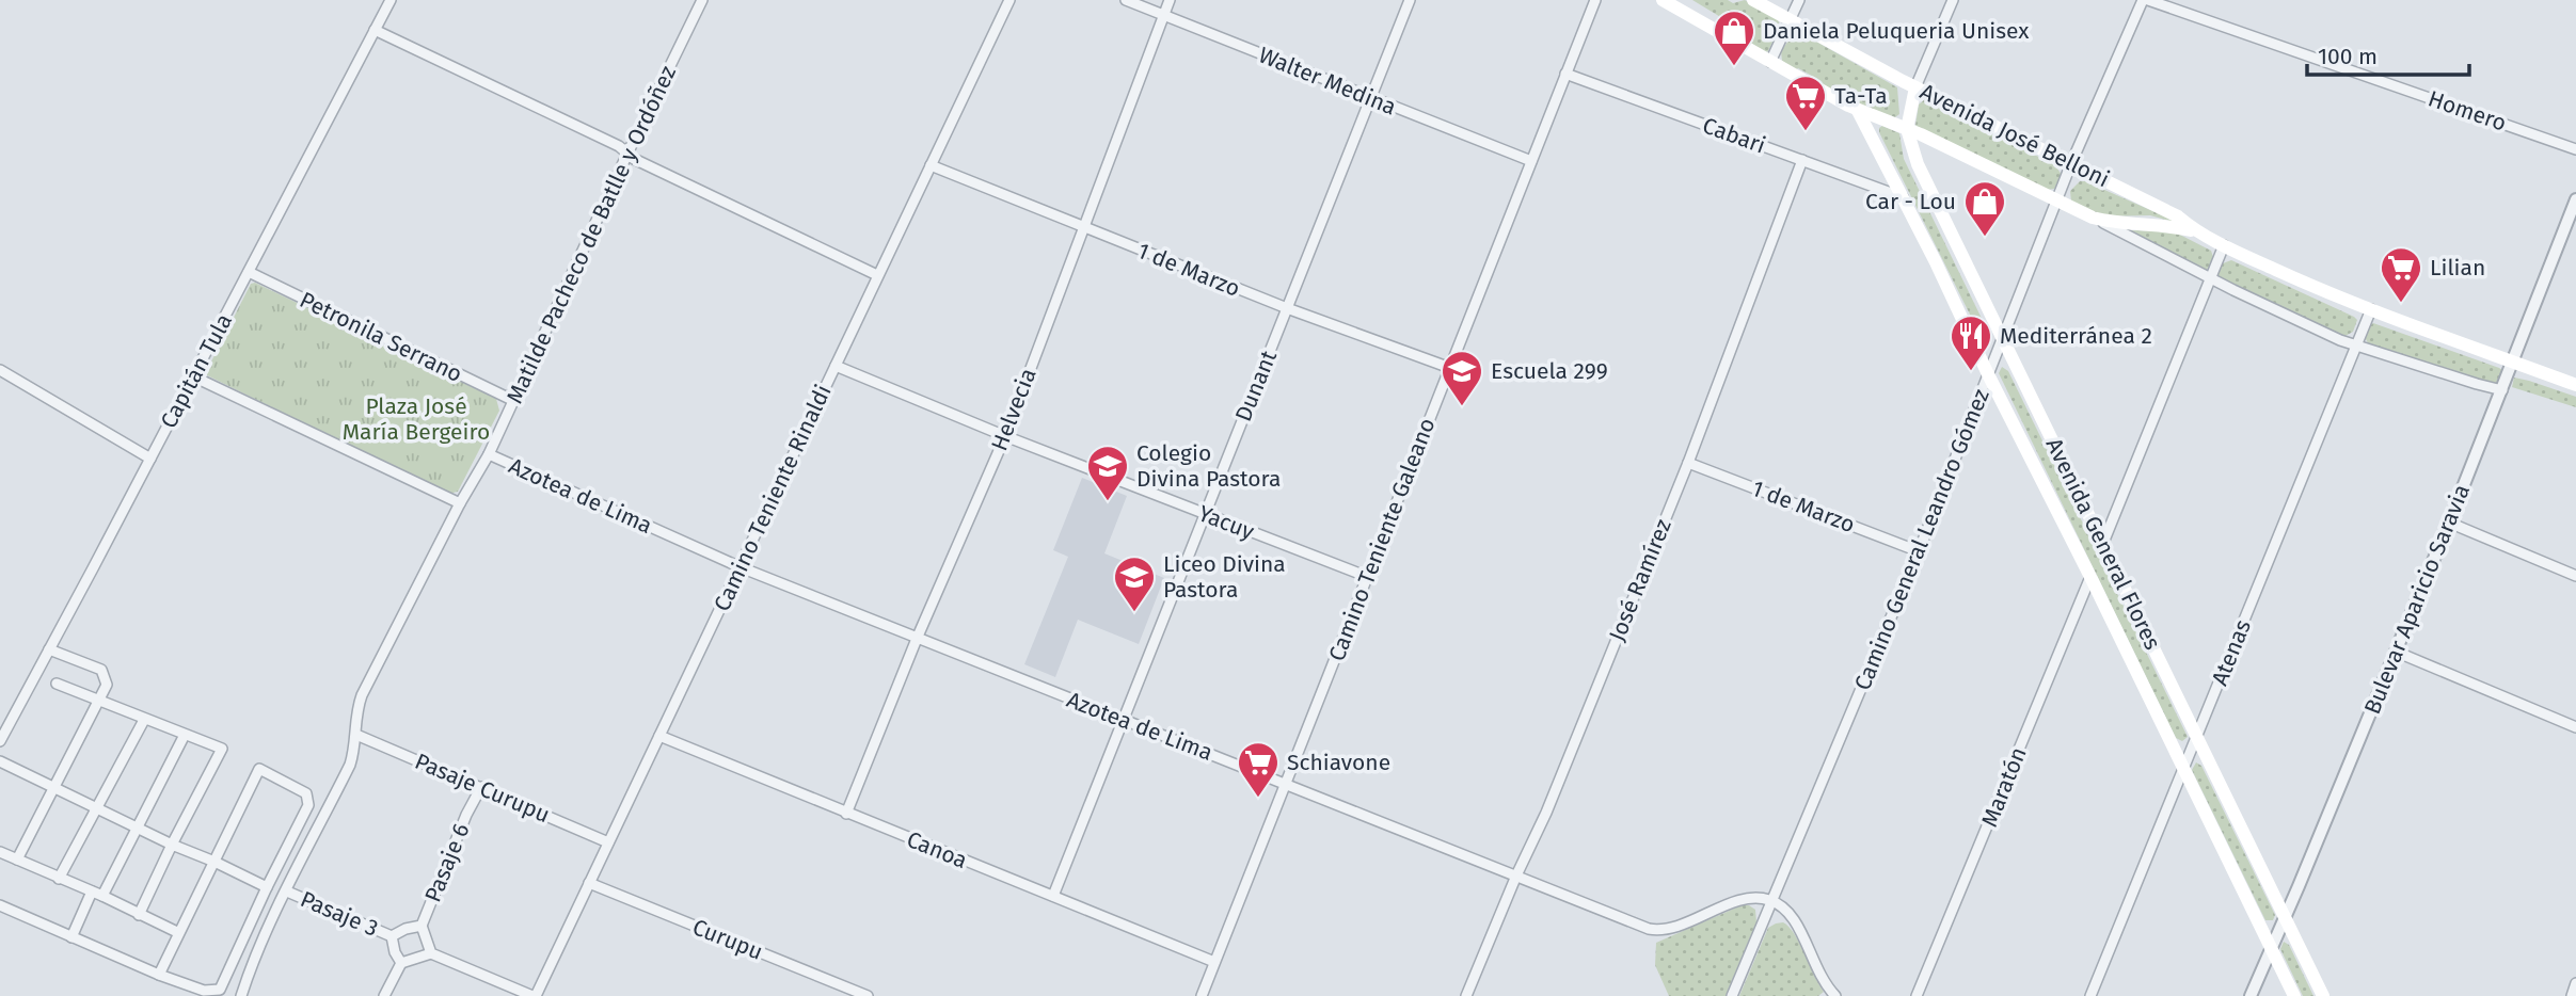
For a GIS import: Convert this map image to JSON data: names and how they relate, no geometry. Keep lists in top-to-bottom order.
{
  "streets": {
    "main road": ["Avenida José Belloni", "Avenida General Flores"],
    "street": [
      "Walter Medina",
      "Homero",
      "Cabari",
      "Matilde Pacheco de Batlle y Ordóñez",
      "1 de Marzo",
      "Petronila Serrano",
      "Capitán Tula",
      "Dunant",
      "Helvecia",
      "Azotea de Lima",
      "Camino Teniente Rinaldi",
      "Yacuy",
      "Camino Teniente Galeano",
      "Camino General Leandro Gómez",
      "José Ramírez",
      "Bulevar Aparicio Saravia",
      "Atenas",
      "Maratón",
      "Pasaje Curupu",
      "Canoa",
      "Pasaje 6",
      "Pasaje 3",
      "Curupu"
    ]
  },
  "crossings": [
    ["Walter Medina", "Dunant"],
    ["Walter Medina", "Helvecia"],
    ["Walter Medina", "Camino Teniente Galeano"],
    ["Homero", "Camino General Leandro Gómez"],
    ["Cabari", "Camino Teniente Galeano"],
    ["Cabari", "Avenida General Flores"],
    ["Cabari", "José Ramírez"],
    ["Avenida José Belloni", "Camino General Leandro Gómez"],
    ["Avenida José Belloni", "Avenida General Flores"],
    ["Avenida José Belloni", "Bulevar Aparicio Saravia"],
    ["Avenida José Belloni", "Atenas"],
    ["Matilde Pacheco de Batlle y Ordóñez", "Petronila Serrano"],
    ["Matilde Pacheco de Batlle y Ordóñez", "Azotea de Lima"],
    ["Matilde Pacheco de Batlle y Ordóñez", "Pasaje Curupu"],
    ["Matilde Pacheco de Batlle y Ordóñez", "Pasaje 3"],
    ["1 de Marzo", "Dunant"],
    ["1 de Marzo", "Helvecia"],
    ["1 de Marzo", "Camino Teniente Rinaldi"],
    ["1 de Marzo", "Camino Teniente Galeano"],
    ["1 de Marzo", "Camino General Leandro Gómez"],
    ["1 de Marzo", "José Ramírez"],
    ["Petronila Serrano", "Capitán Tula"],
    ["Dunant", "Azotea de Lima"],
    ["Dunant", "Yacuy"],
    ["Dunant", "Canoa"],
    ["Helvecia", "Azotea de Lima"],
    ["Helvecia", "Yacuy"],
    ["Helvecia", "Canoa"],
    ["Azotea de Lima", "Camino Teniente Rinaldi"],
    ["Azotea de Lima", "Camino Teniente Galeano"],
    ["Azotea de Lima", "Camino General Leandro Gómez"],
    ["Azotea de Lima", "José Ramírez"],
    ["Camino Teniente Rinaldi", "Yacuy"],
    ["Camino Teniente Rinaldi", "Pasaje Curupu"],
    ["Camino Teniente Rinaldi", "Canoa"],
    ["Camino Teniente Rinaldi", "Curupu"],
    ["Yacuy", "Camino Teniente Galeano"],
    ["Camino Teniente Galeano", "Canoa"],
    ["Camino General Leandro Gómez", "Avenida General Flores"],
    ["Avenida General Flores", "Bulevar Aparicio Saravia"],
    ["Avenida General Flores", "Atenas"],
    ["Avenida General Flores", "Maratón"],
    ["Pasaje Curupu", "Pasaje 6"],
    ["Pasaje 6", "Pasaje 3"]
  ],
  "parks": ["Plaza José María Bergeiro"],
  "places": {
    "shop": ["Daniela Peluqueria Unisex", "Car - Lou"],
    "supermarket": ["Ta-Ta", "Lilian", "Schiavone"],
    "restaurant": ["Mediterránea 2"],
    "school or university": ["Escuela 299", "Colegio Divina Pastora", "Liceo Divina Pastora"]
  },
  "scale_bar": "100 m"
}
